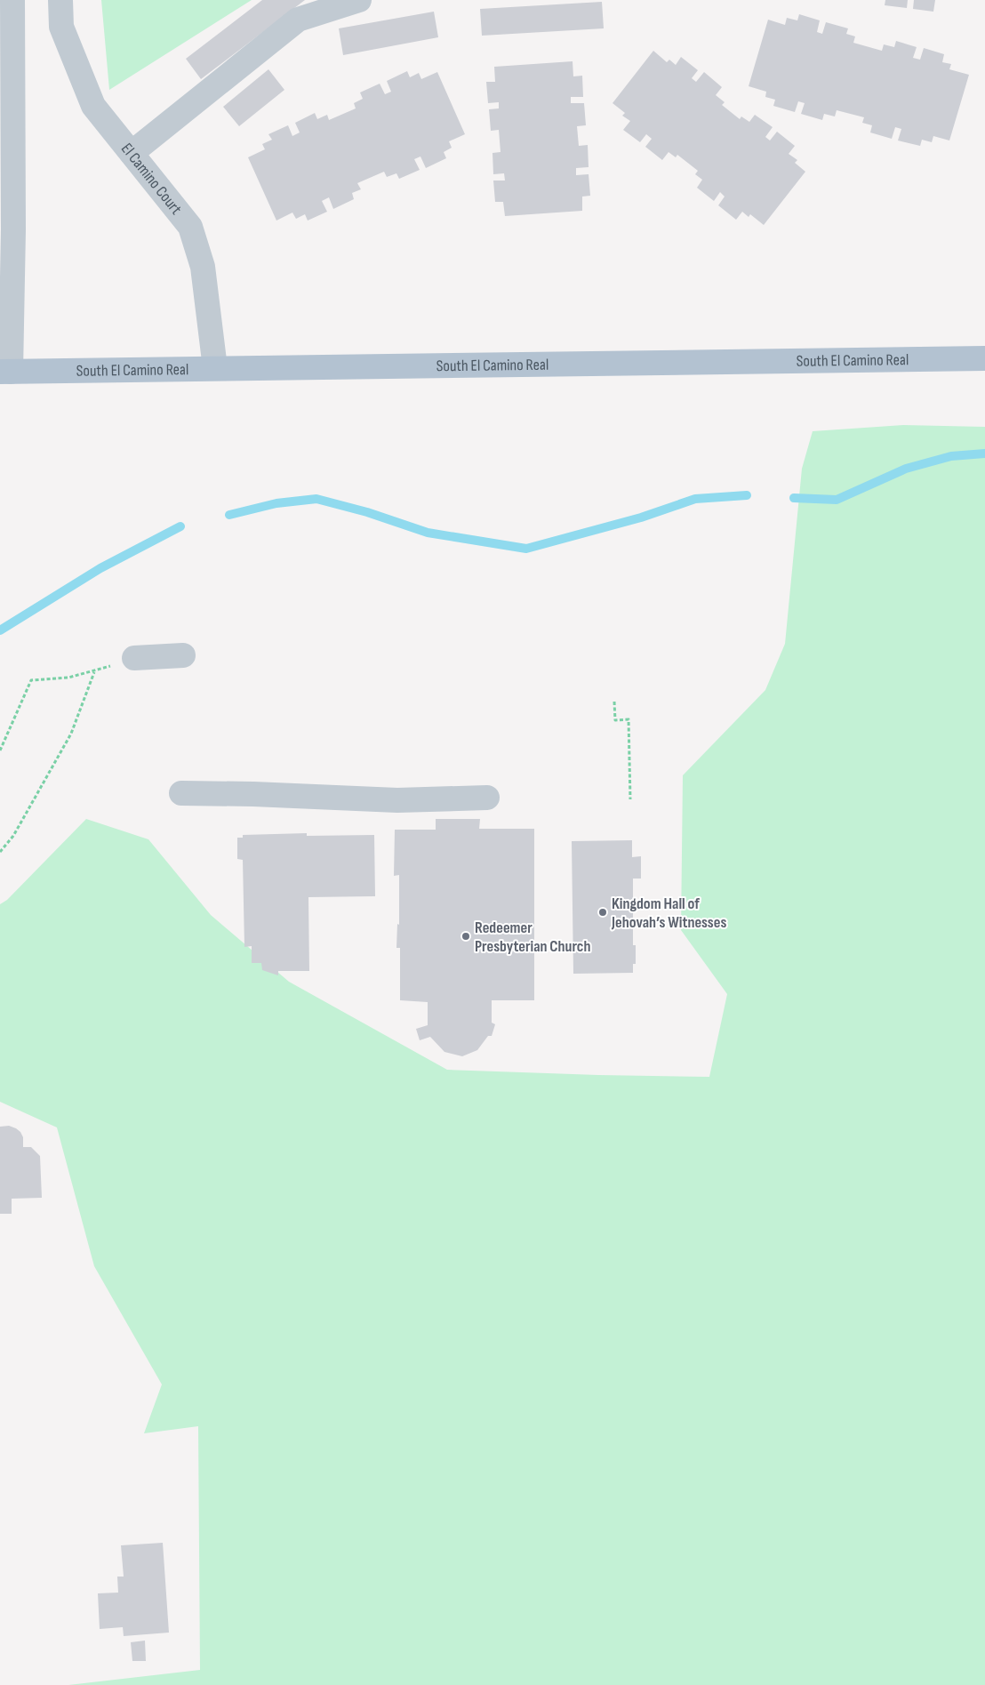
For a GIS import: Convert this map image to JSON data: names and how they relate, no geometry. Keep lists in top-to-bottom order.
{
  "streets": {
    "main road": ["South El Camino Real"],
    "street": ["El Camino Court"]
  },
  "crossings": [
    ["El Camino Court", "South El Camino Real"]
  ],
  "places": ["Kingdom Hall of Jehovah’s Witnesses", "Redeemer Presbyterian Church"]
}
